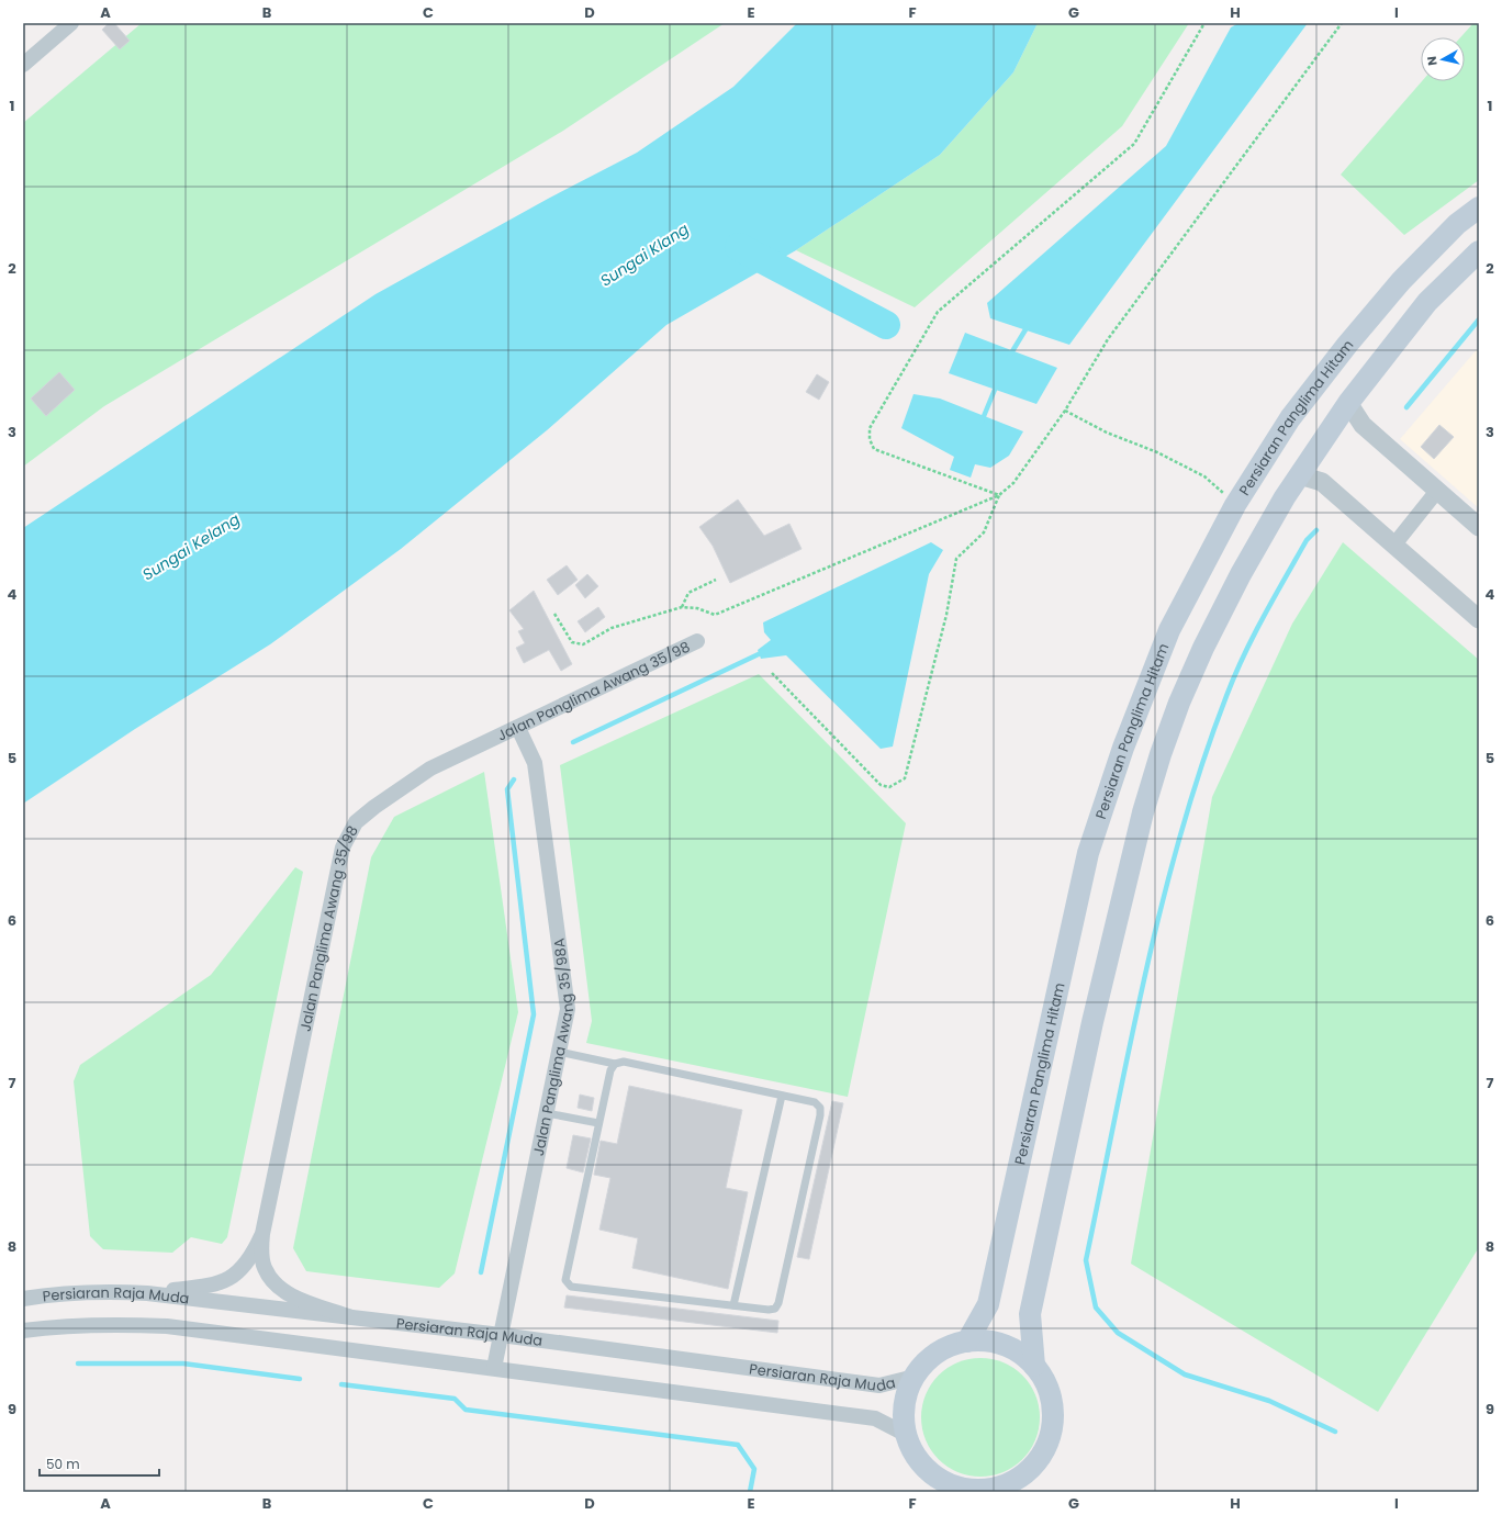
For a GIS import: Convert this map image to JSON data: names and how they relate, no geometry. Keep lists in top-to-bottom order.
{
  "streets": {
    "main road": ["Persiaran Panglima Hitam"],
    "street": ["Jalan Panglima Awang 35/98", "Jalan Panglima Awang 35/98A", "Persiaran Raja Muda"]
  },
  "crossings": [
    ["Persiaran Panglima Hitam", "Persiaran Raja Muda"],
    ["Jalan Panglima Awang 35/98", "Jalan Panglima Awang 35/98A"],
    ["Jalan Panglima Awang 35/98A", "Persiaran Raja Muda"]
  ],
  "water": ["Sungai Klang", "Sungai Kelang"],
  "scale_bar": "50 m",
  "north": "left",
  "grid": {
    "columns": [
      "A",
      "B",
      "C",
      "D",
      "E",
      "F",
      "G",
      "H",
      "I"
    ],
    "rows": [
      "1",
      "2",
      "3",
      "4",
      "5",
      "6",
      "7",
      "8",
      "9"
    ]
  }
}
